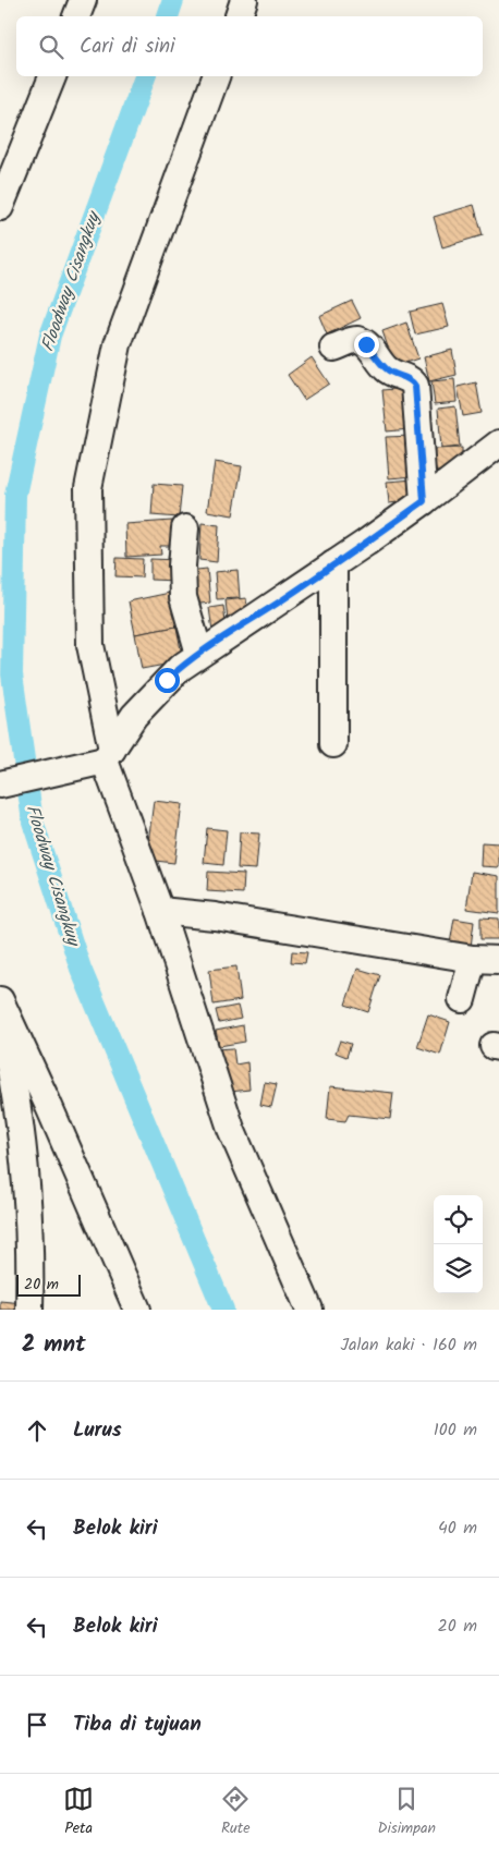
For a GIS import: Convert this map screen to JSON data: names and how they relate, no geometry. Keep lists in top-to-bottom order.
{
  "water": ["Floodway Cisangkuy"],
  "scale_bar": "20 m",
  "page": {
    "search": "Cari di sini",
    "scale": "20 m",
    "heading": ["2 mnt", "Jalan kaki · 160 m"],
    "list": [
      ["Lurus", "100 m"],
      ["Belok kiri", "40 m"],
      ["Belok kiri", "20 m"],
      "Tiba di tujuan"
    ],
    "nav": ["Peta", "Rute", "Disimpan"]
  }
}
